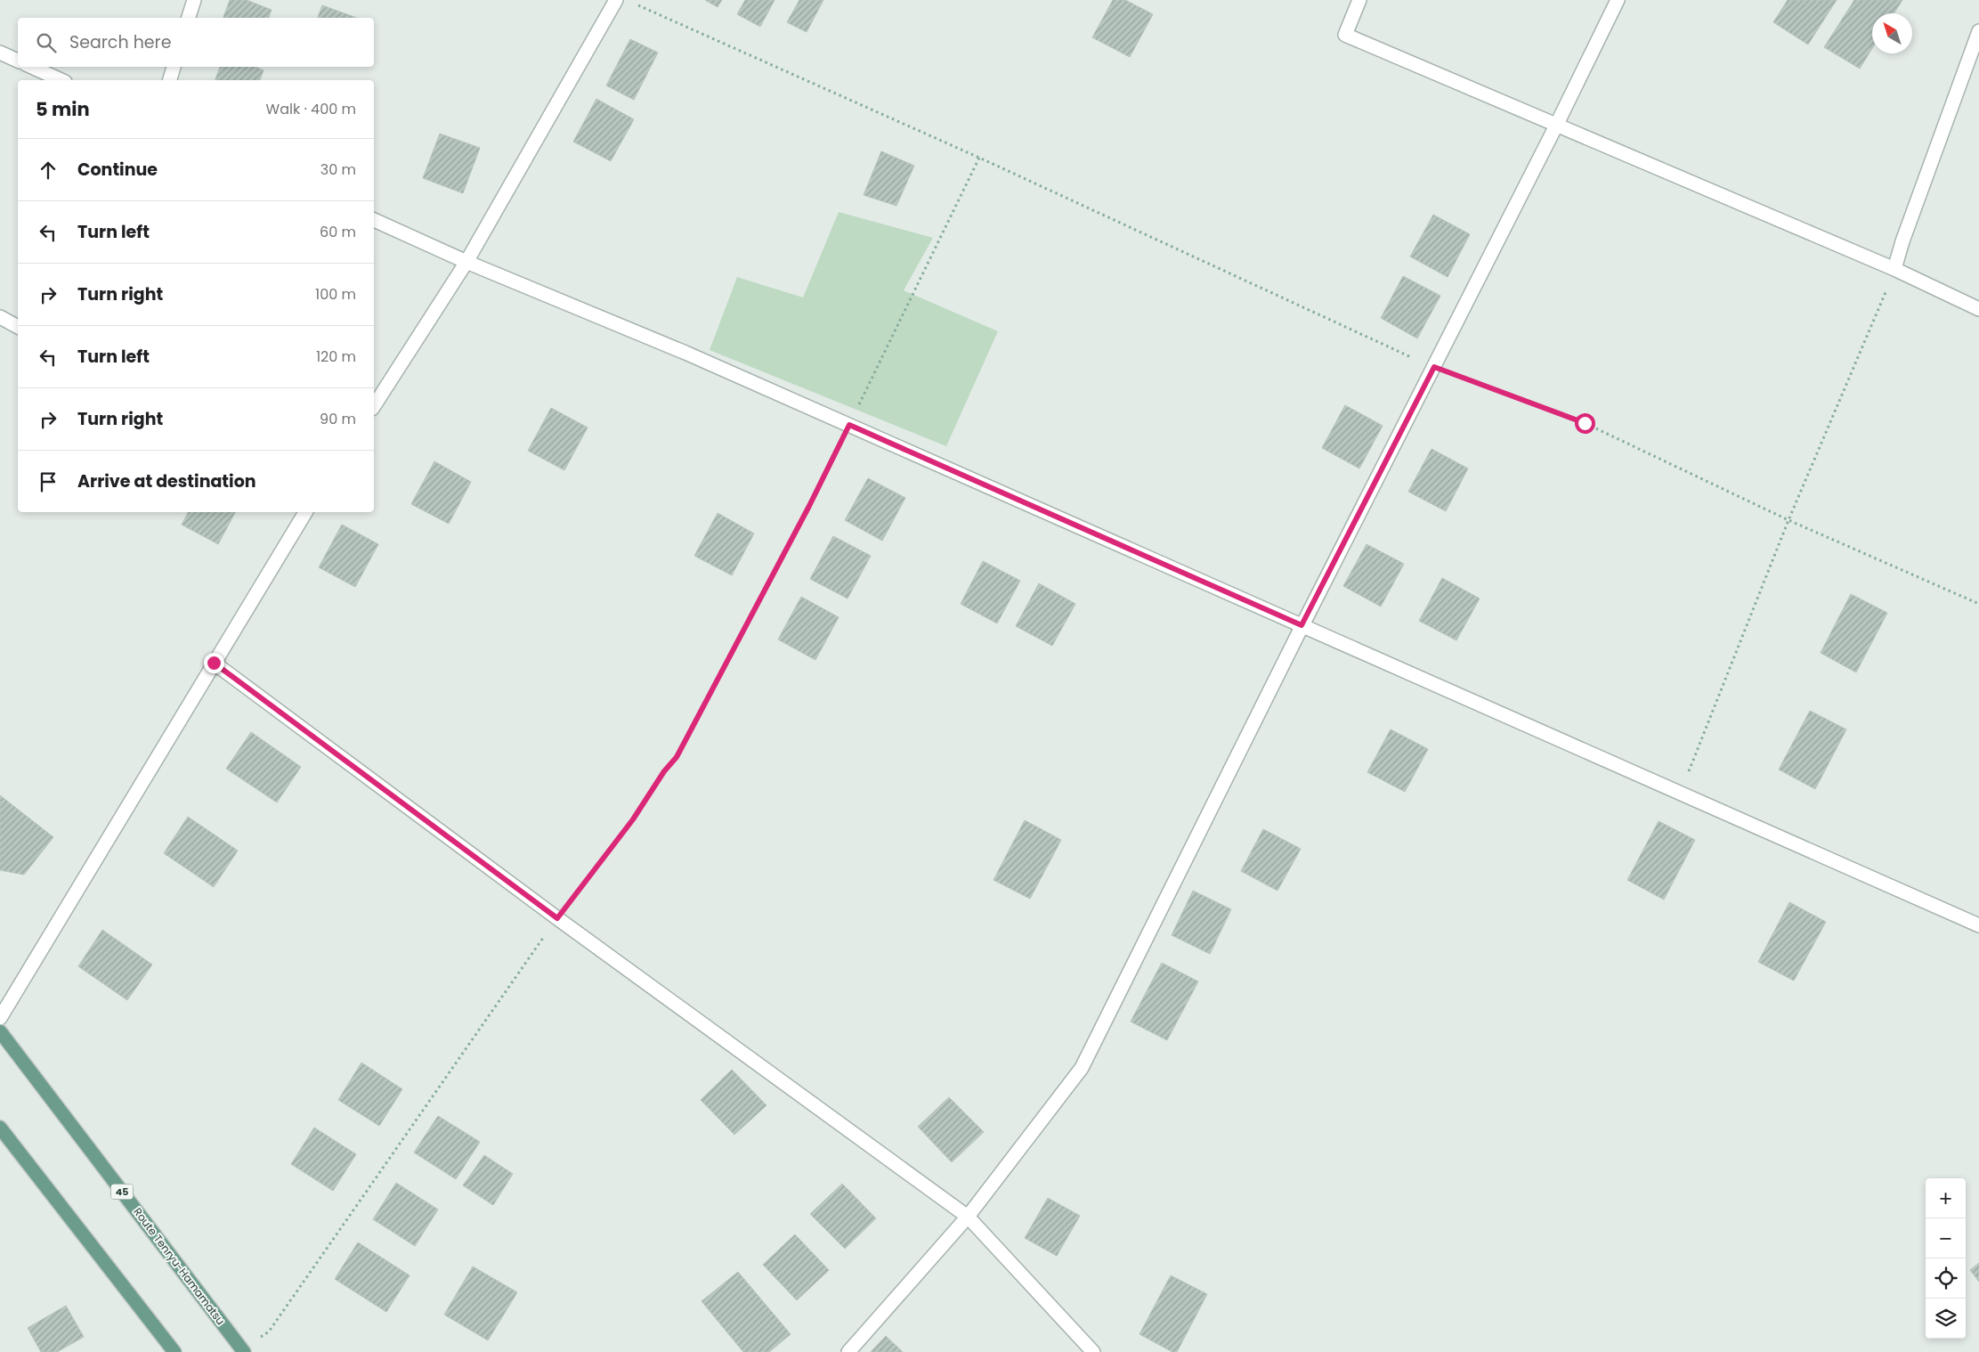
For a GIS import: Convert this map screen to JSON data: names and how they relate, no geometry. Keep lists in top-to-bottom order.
{
  "streets": {
    "main road": ["45", "Route Tenryu-Hamamatsu"]
  },
  "north": "top left",
  "page": {
    "search": "Search here",
    "heading": ["5 min", "Walk · 400 m"],
    "list": [
      ["Continue", "30 m"],
      ["Turn left", "60 m"],
      ["Turn right", "100 m"],
      ["Turn left", "120 m"],
      ["Turn right", "90 m"],
      "Arrive at destination"
    ],
    "map_buttons": ["+", "−"]
  }
}
